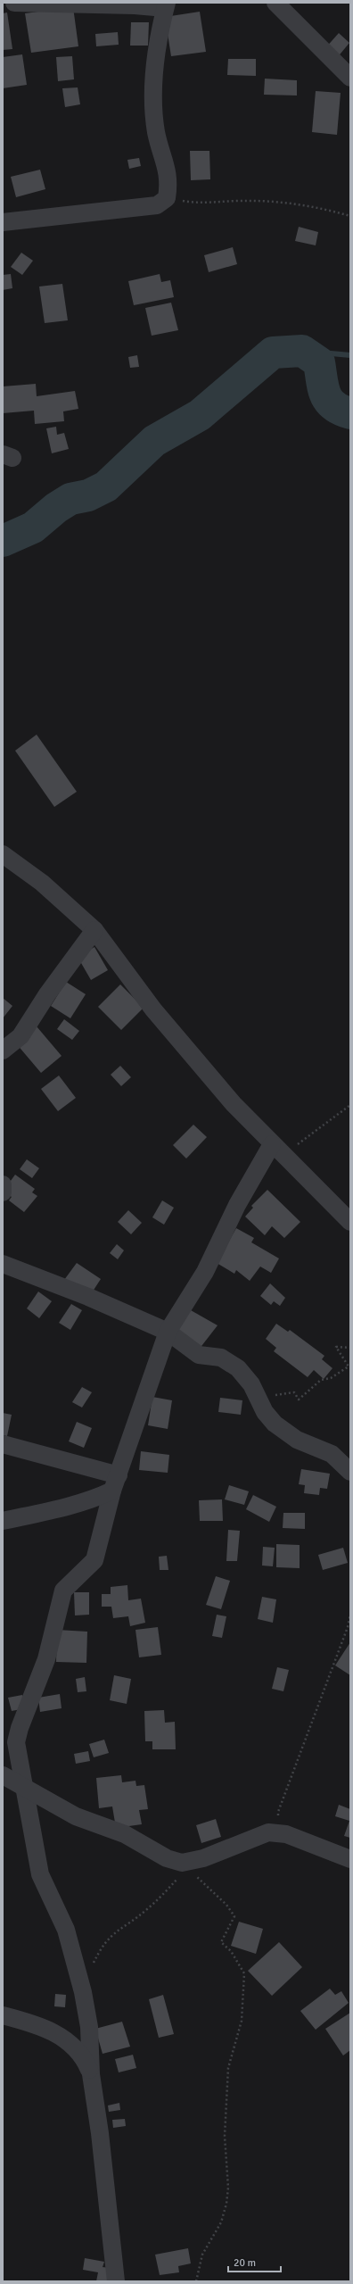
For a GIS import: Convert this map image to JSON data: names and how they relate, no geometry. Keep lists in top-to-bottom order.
{
  "scale_bar": "20 m"
}
